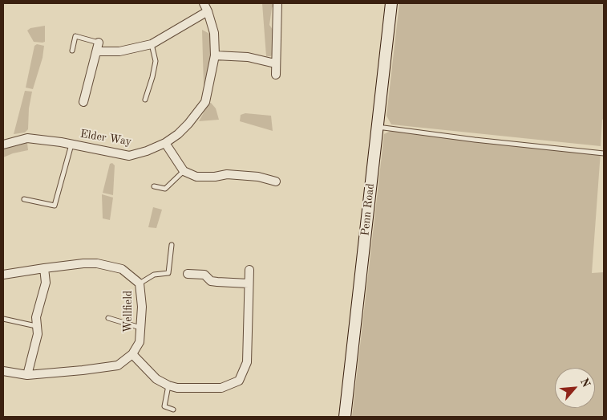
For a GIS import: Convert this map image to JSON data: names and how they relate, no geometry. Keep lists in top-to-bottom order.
{
  "streets": {
    "main road": ["Penn Road"],
    "street": ["Elder Way", "Wellfield"]
  },
  "north": "top right"
}
